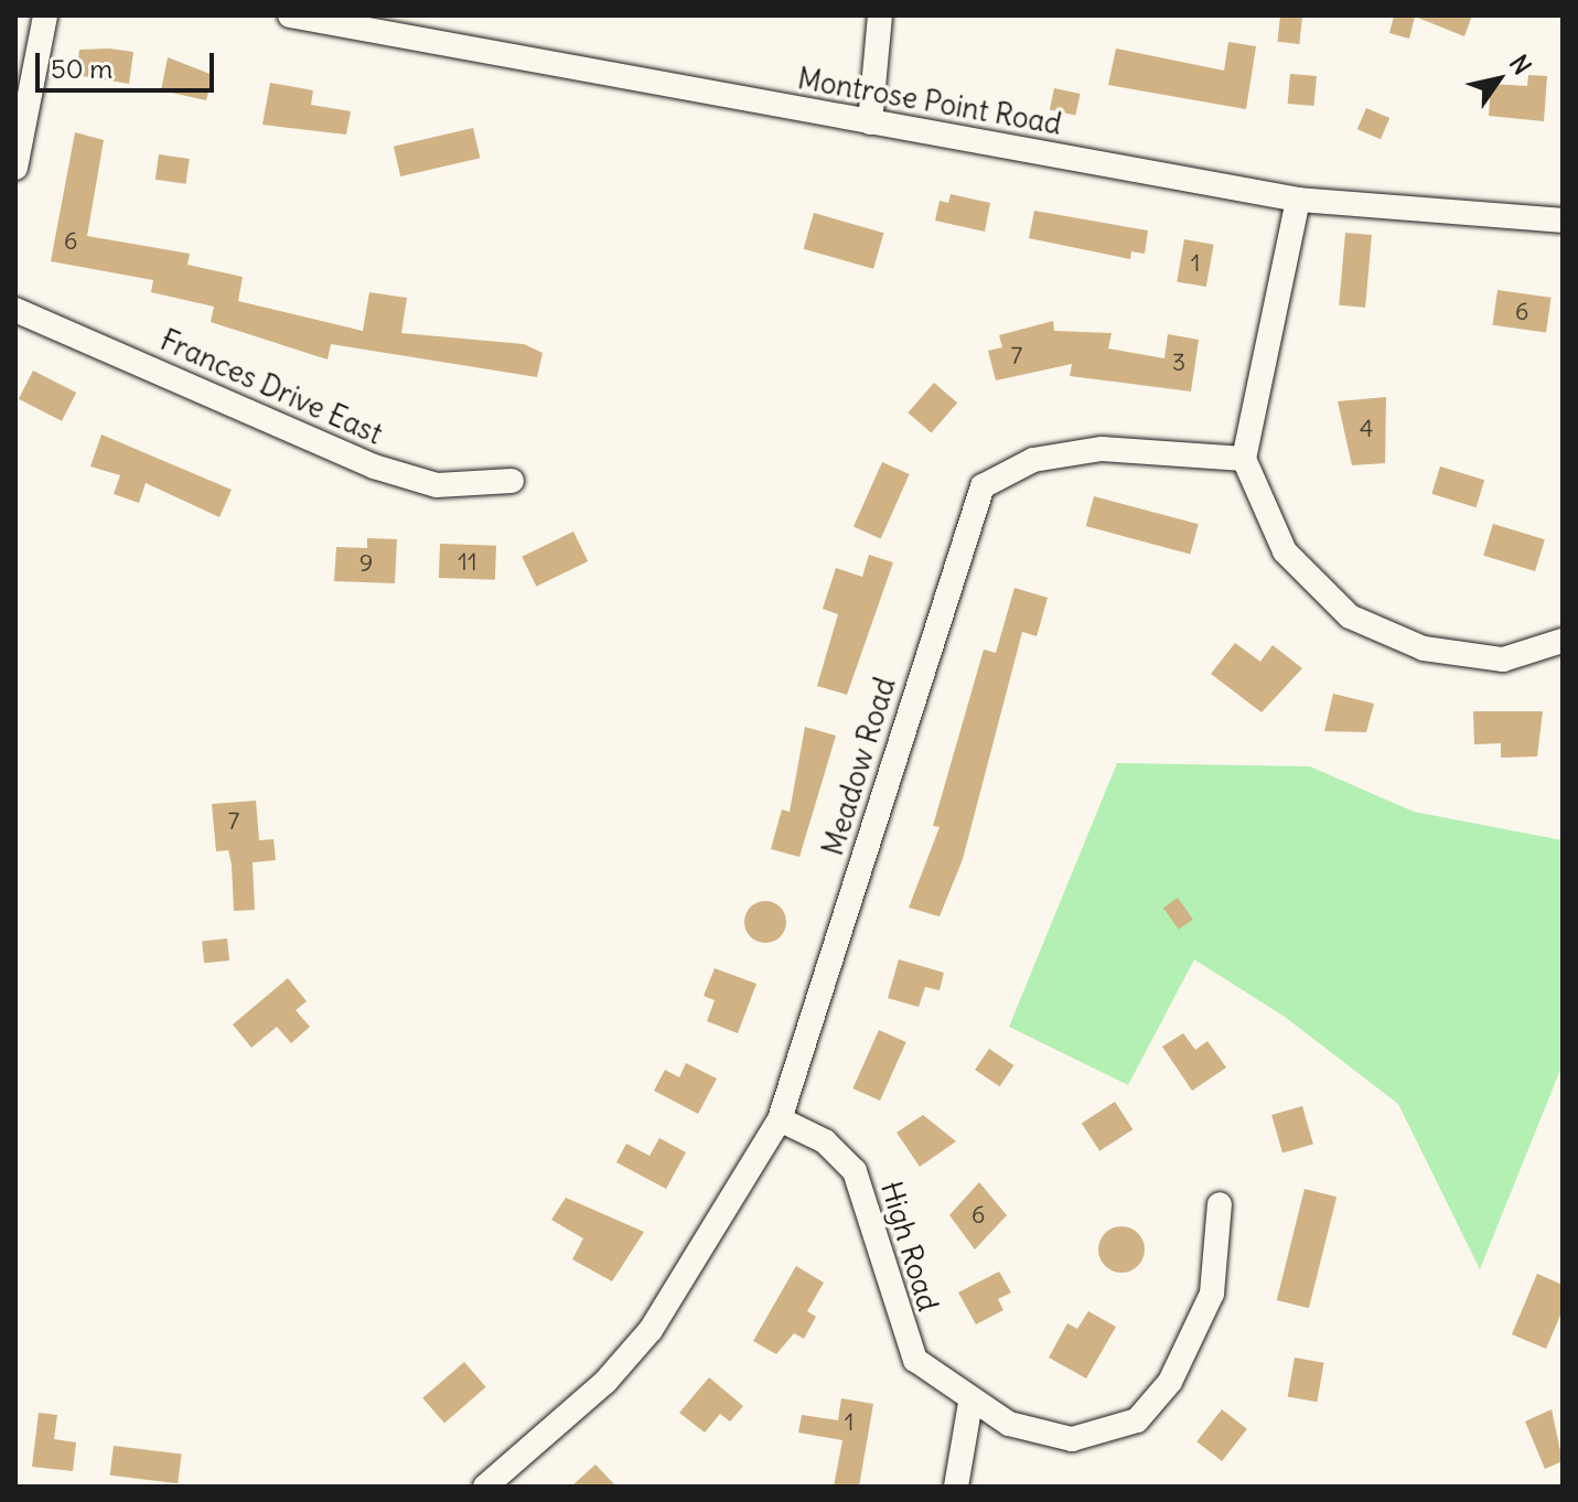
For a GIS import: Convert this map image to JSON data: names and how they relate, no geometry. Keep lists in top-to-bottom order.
{
  "streets": {
    "street": [
      "Montrose Point Road",
      "Frances Drive East",
      "Meadow Road",
      "High Road"
    ]
  },
  "crossings": [
    ["Meadow Road", "High Road"]
  ],
  "house_numbers": [
    "6",
    "1",
    "6",
    "7",
    "3",
    "4",
    "11",
    "9",
    "7",
    "6",
    "1"
  ],
  "scale_bar": "50 m",
  "north": "top right"
}
